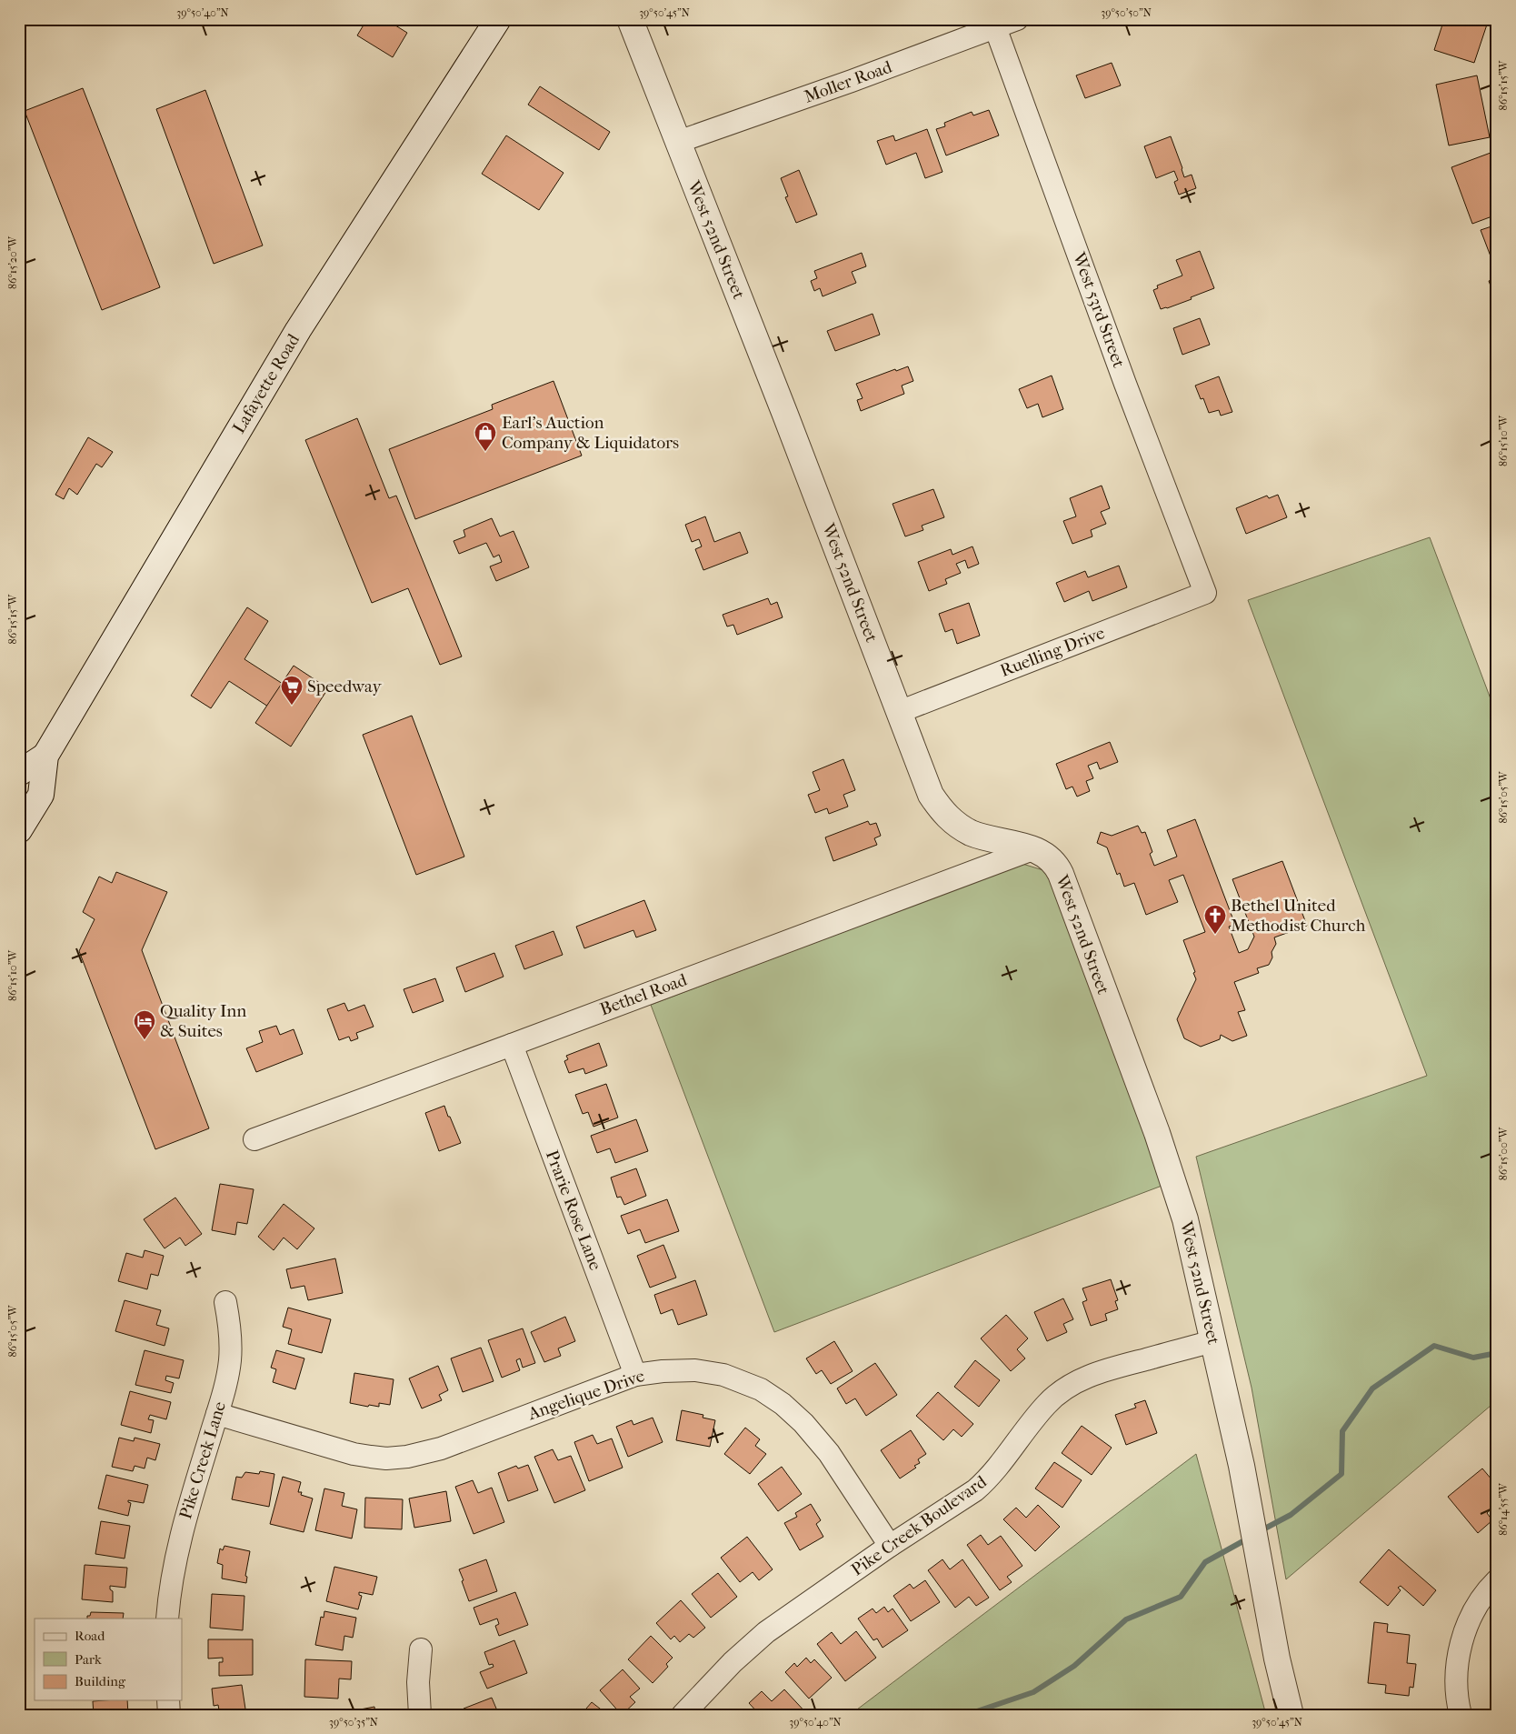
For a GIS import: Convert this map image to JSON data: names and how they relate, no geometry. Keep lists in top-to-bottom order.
{
  "streets": {
    "street": [
      "Moller Road",
      "West 52nd Street",
      "West 53rd Street",
      "Lafayette Road",
      "Ruelling Drive",
      "Bethel Road",
      "Prarie Rose Lane",
      "Angelique Drive",
      "Pike Creek Lane",
      "Pike Creek Boulevard"
    ]
  },
  "crossings": [
    ["Moller Road", "West 52nd Street"],
    ["Moller Road", "West 53rd Street"],
    ["West 52nd Street", "Ruelling Drive"],
    ["West 52nd Street", "Bethel Road"],
    ["West 52nd Street", "Pike Creek Boulevard"],
    ["West 53rd Street", "Ruelling Drive"],
    ["Bethel Road", "Prarie Rose Lane"],
    ["Prarie Rose Lane", "Angelique Drive"],
    ["Angelique Drive", "Pike Creek Lane"],
    ["Angelique Drive", "Pike Creek Boulevard"]
  ],
  "places": {
    "shop": ["Earl's Auction Company & Liquidators"],
    "supermarket": ["Speedway"],
    "church": ["Bethel United Methodist Church"],
    "hotel": ["Quality Inn & Suites"]
  },
  "legend": ["Road", "Park", "Building"],
  "coordinates": [
    "39°50'40\"N",
    "39°50'45\"N",
    "39°50'50\"N",
    "86°15'15\"W",
    "86°15'20\"W",
    "86°15'10\"W",
    "86°15'05\"W",
    "86°15'00\"W",
    "86°14'55\"W",
    "39°50'35\"N"
  ]
}
